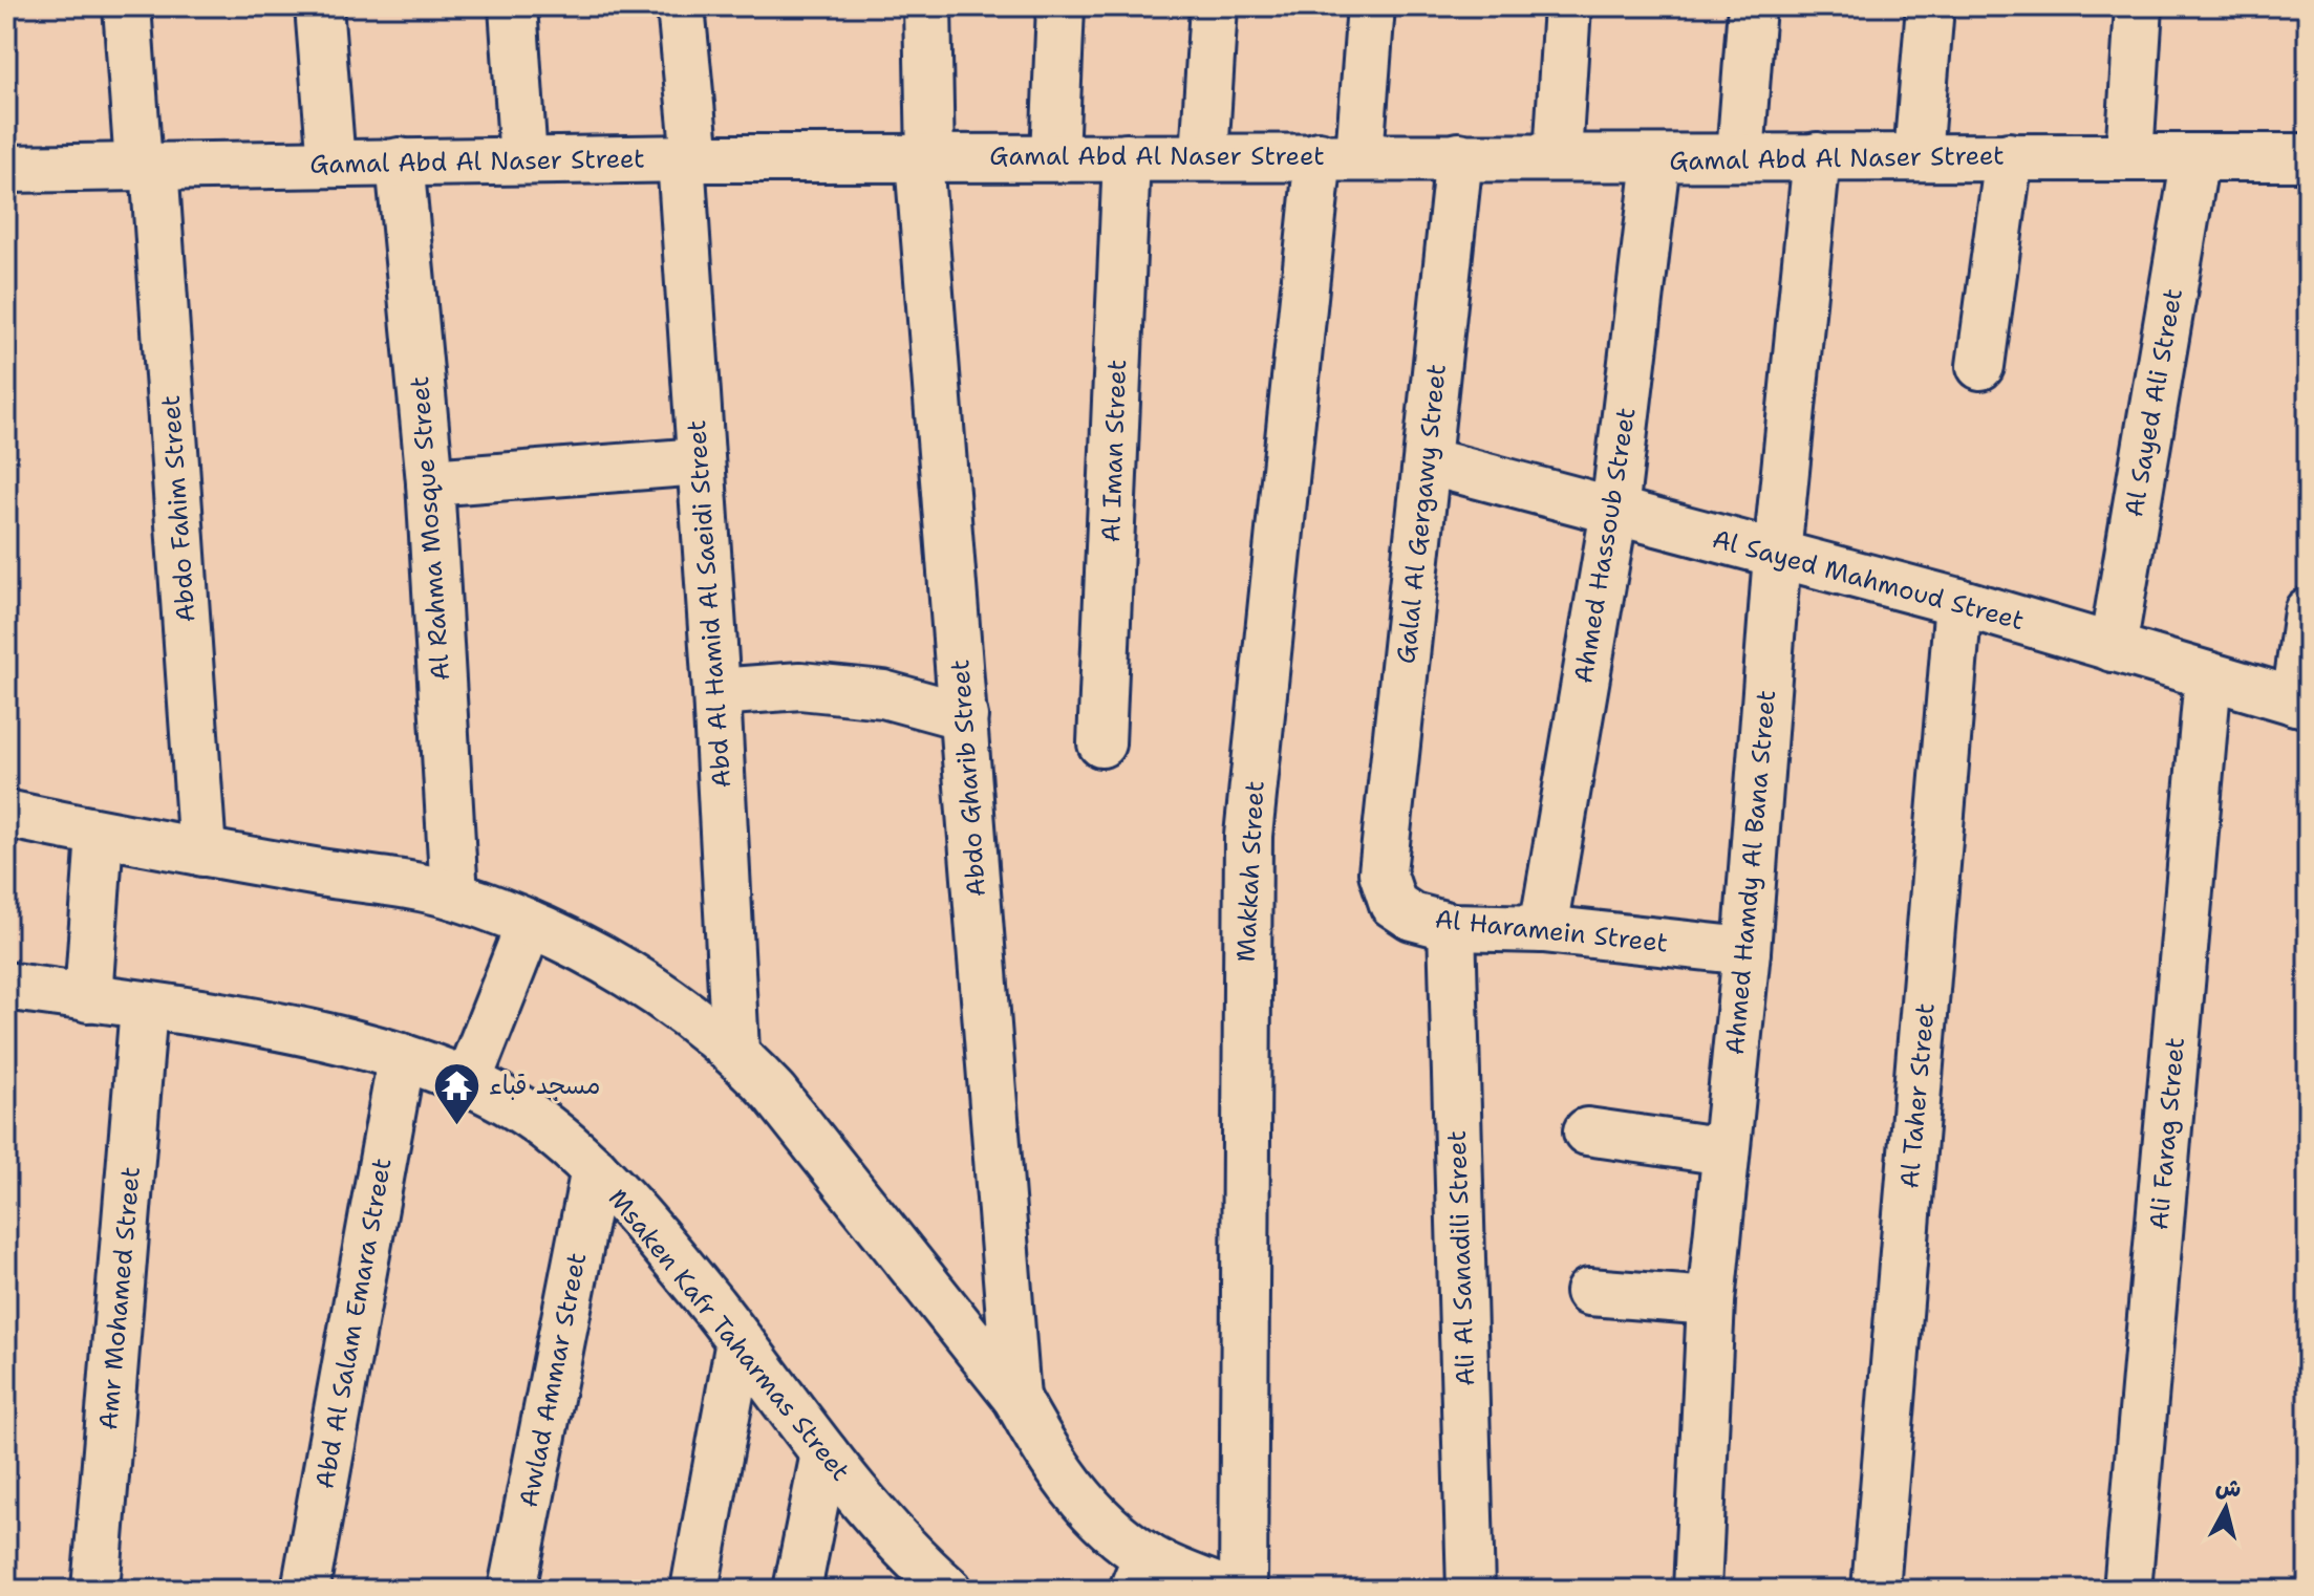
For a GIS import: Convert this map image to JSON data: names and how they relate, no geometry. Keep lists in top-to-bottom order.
{
  "streets": {
    "street": [
      "Gamal Abd Al Naser Street",
      "Al Sayed Ali Street",
      "Al Iman Street",
      "Abdo Fahim Street",
      "Galal Al Gergawy Street",
      "Al Rahma Mosque Street",
      "Ahmed Hassoub Street",
      "Al Sayed Mahmoud Street",
      "Abd Al Hamid Al Saeidi Street",
      "Abdo Gharib Street",
      "Makkah Street",
      "Ahmed Hamdy Al Bana Street",
      "Al Haramein Street",
      "Al Taher Street",
      "Ali Farag Street",
      "Ali Al Sanadili Street",
      "Amr Mohamed Street",
      "Abd Al Salam Emara Street",
      "Msaken Kafr Taharmas Street",
      "Awlad Ammar Street"
    ]
  },
  "crossings": [
    ["Gamal Abd Al Naser Street", "Al Sayed Ali Street"],
    ["Gamal Abd Al Naser Street", "Al Iman Street"],
    ["Gamal Abd Al Naser Street", "Abdo Fahim Street"],
    ["Gamal Abd Al Naser Street", "Galal Al Gergawy Street"],
    ["Gamal Abd Al Naser Street", "Al Rahma Mosque Street"],
    ["Gamal Abd Al Naser Street", "Ahmed Hassoub Street"],
    ["Gamal Abd Al Naser Street", "Abd Al Hamid Al Saeidi Street"],
    ["Gamal Abd Al Naser Street", "Abdo Gharib Street"],
    ["Gamal Abd Al Naser Street", "Makkah Street"],
    ["Gamal Abd Al Naser Street", "Ahmed Hamdy Al Bana Street"],
    ["Al Sayed Ali Street", "Al Sayed Mahmoud Street"],
    ["Galal Al Gergawy Street", "Al Sayed Mahmoud Street"],
    ["Galal Al Gergawy Street", "Al Haramein Street"],
    ["Ahmed Hassoub Street", "Al Sayed Mahmoud Street"],
    ["Ahmed Hassoub Street", "Al Haramein Street"],
    ["Al Sayed Mahmoud Street", "Ahmed Hamdy Al Bana Street"],
    ["Al Sayed Mahmoud Street", "Al Taher Street"],
    ["Al Sayed Mahmoud Street", "Ali Farag Street"],
    ["Ahmed Hamdy Al Bana Street", "Al Haramein Street"],
    ["Al Haramein Street", "Ali Al Sanadili Street"],
    ["Amr Mohamed Street", "Msaken Kafr Taharmas Street"],
    ["Abd Al Salam Emara Street", "Msaken Kafr Taharmas Street"],
    ["Msaken Kafr Taharmas Street", "Awlad Ammar Street"]
  ],
  "places": {
    "temple": ["مسجد قباء"]
  },
  "north": "top"
}
